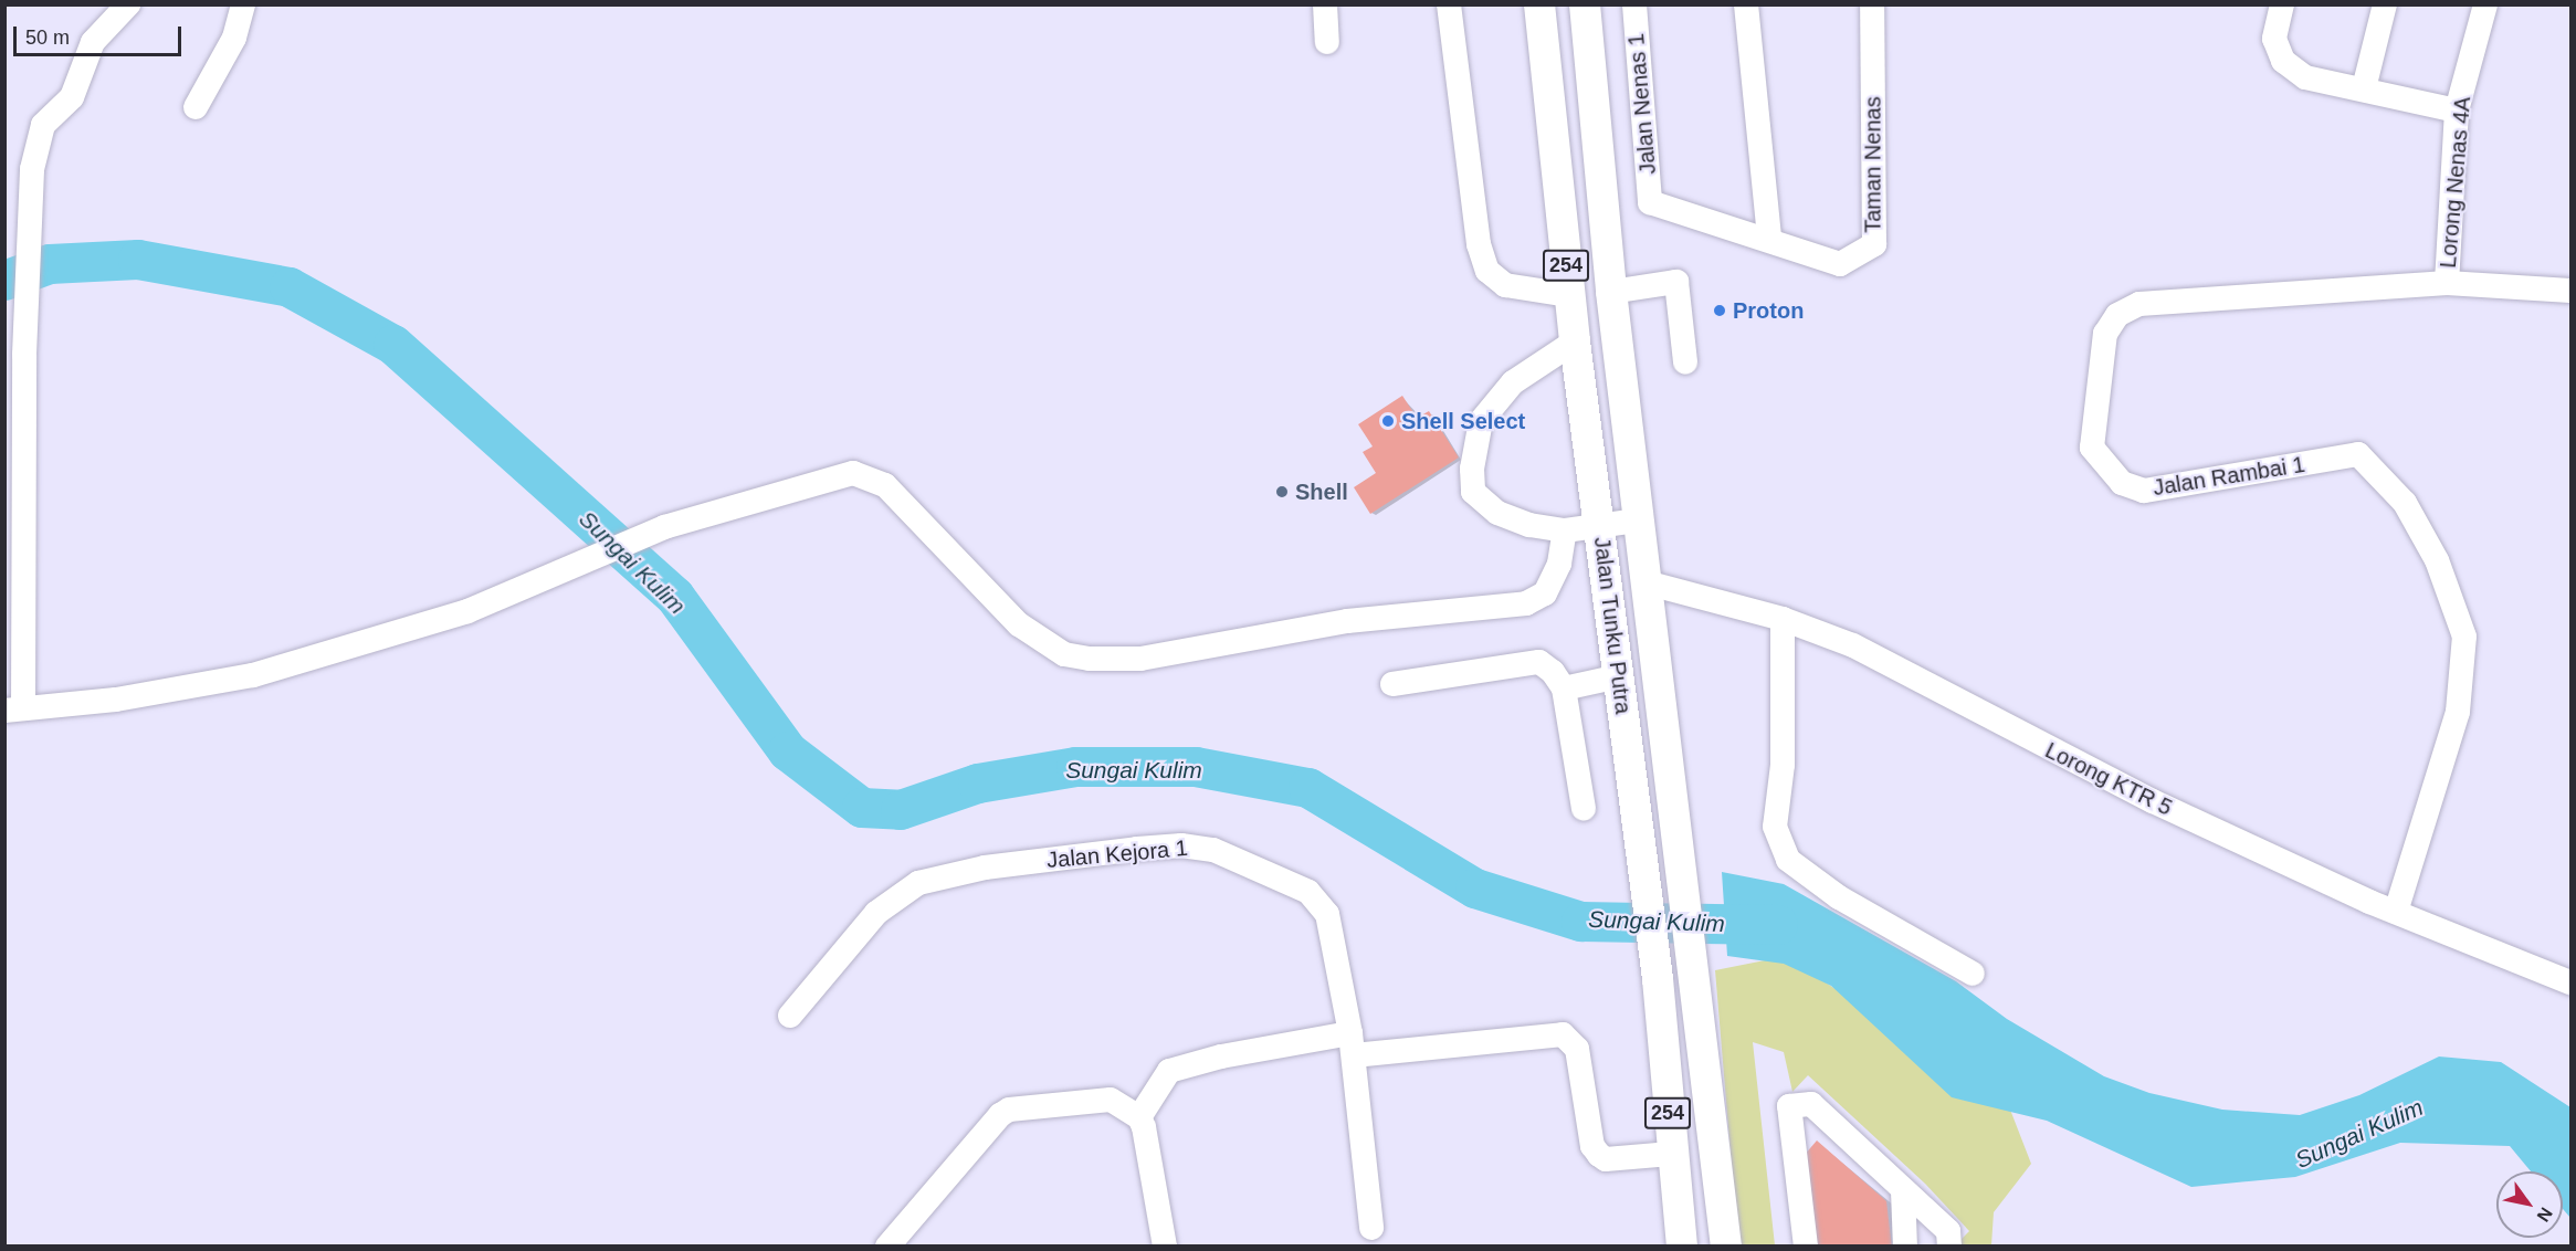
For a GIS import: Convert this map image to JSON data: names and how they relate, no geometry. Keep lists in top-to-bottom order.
{
  "streets": {
    "main road": ["254", "Jalan Tunku Putra"],
    "street": [
      "Jalan Nenas 1",
      "Taman Nenas",
      "Lorong Nenas 4A",
      "Jalan Rambai 1",
      "Lorong KTR 5",
      "Jalan Kejora 1"
    ]
  },
  "crossings": [
    ["Jalan Nenas 1", "Taman Nenas"],
    ["Lorong Nenas 4A", "Jalan Rambai 1"],
    ["Jalan Rambai 1", "Lorong KTR 5"],
    ["Jalan Tunku Putra", "Lorong KTR 5"]
  ],
  "water": ["Sungai Kulim"],
  "places": ["Proton", "Shell Select", "Shell"],
  "scale_bar": "50 m",
  "north": "bottom right"
}
